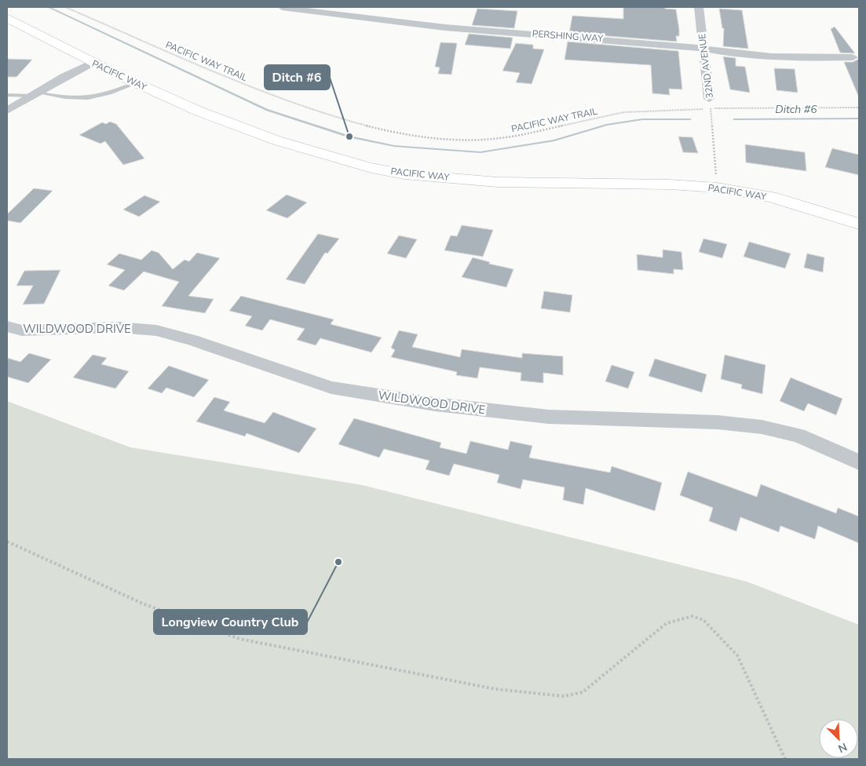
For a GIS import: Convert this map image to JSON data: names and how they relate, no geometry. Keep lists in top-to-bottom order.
{
  "streets": {
    "main road": ["PACIFIC WAY"],
    "street": ["PERSHING WAY", "32ND AVENUE", "WILDWOOD DRIVE"],
    "path": ["PACIFIC WAY TRAIL"]
  },
  "crossings": [
    ["PERSHING WAY", "32ND AVENUE"],
    ["PACIFIC WAY TRAIL", "32ND AVENUE"],
    ["32ND AVENUE", "PACIFIC WAY"]
  ],
  "water": ["Ditch #6"],
  "places": ["Ditch #6", "Longview Country Club"],
  "north": "bottom right"
}
